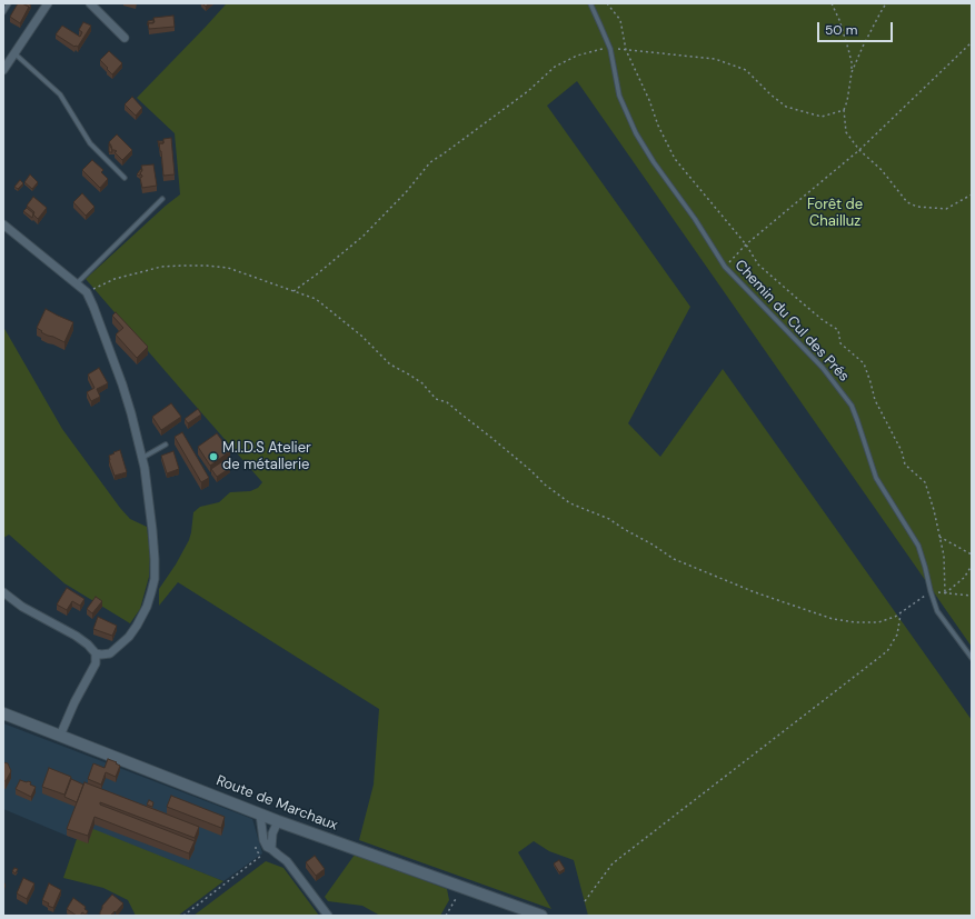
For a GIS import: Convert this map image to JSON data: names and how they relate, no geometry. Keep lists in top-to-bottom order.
{
  "streets": {
    "main road": ["Route de Marchaux"],
    "lane": ["Chemin du Cul des Prés"]
  },
  "parks": ["Forêt de Chailluz"],
  "places": ["M.I.D.S Atelier de métallerie"],
  "scale_bar": "50 m"
}
